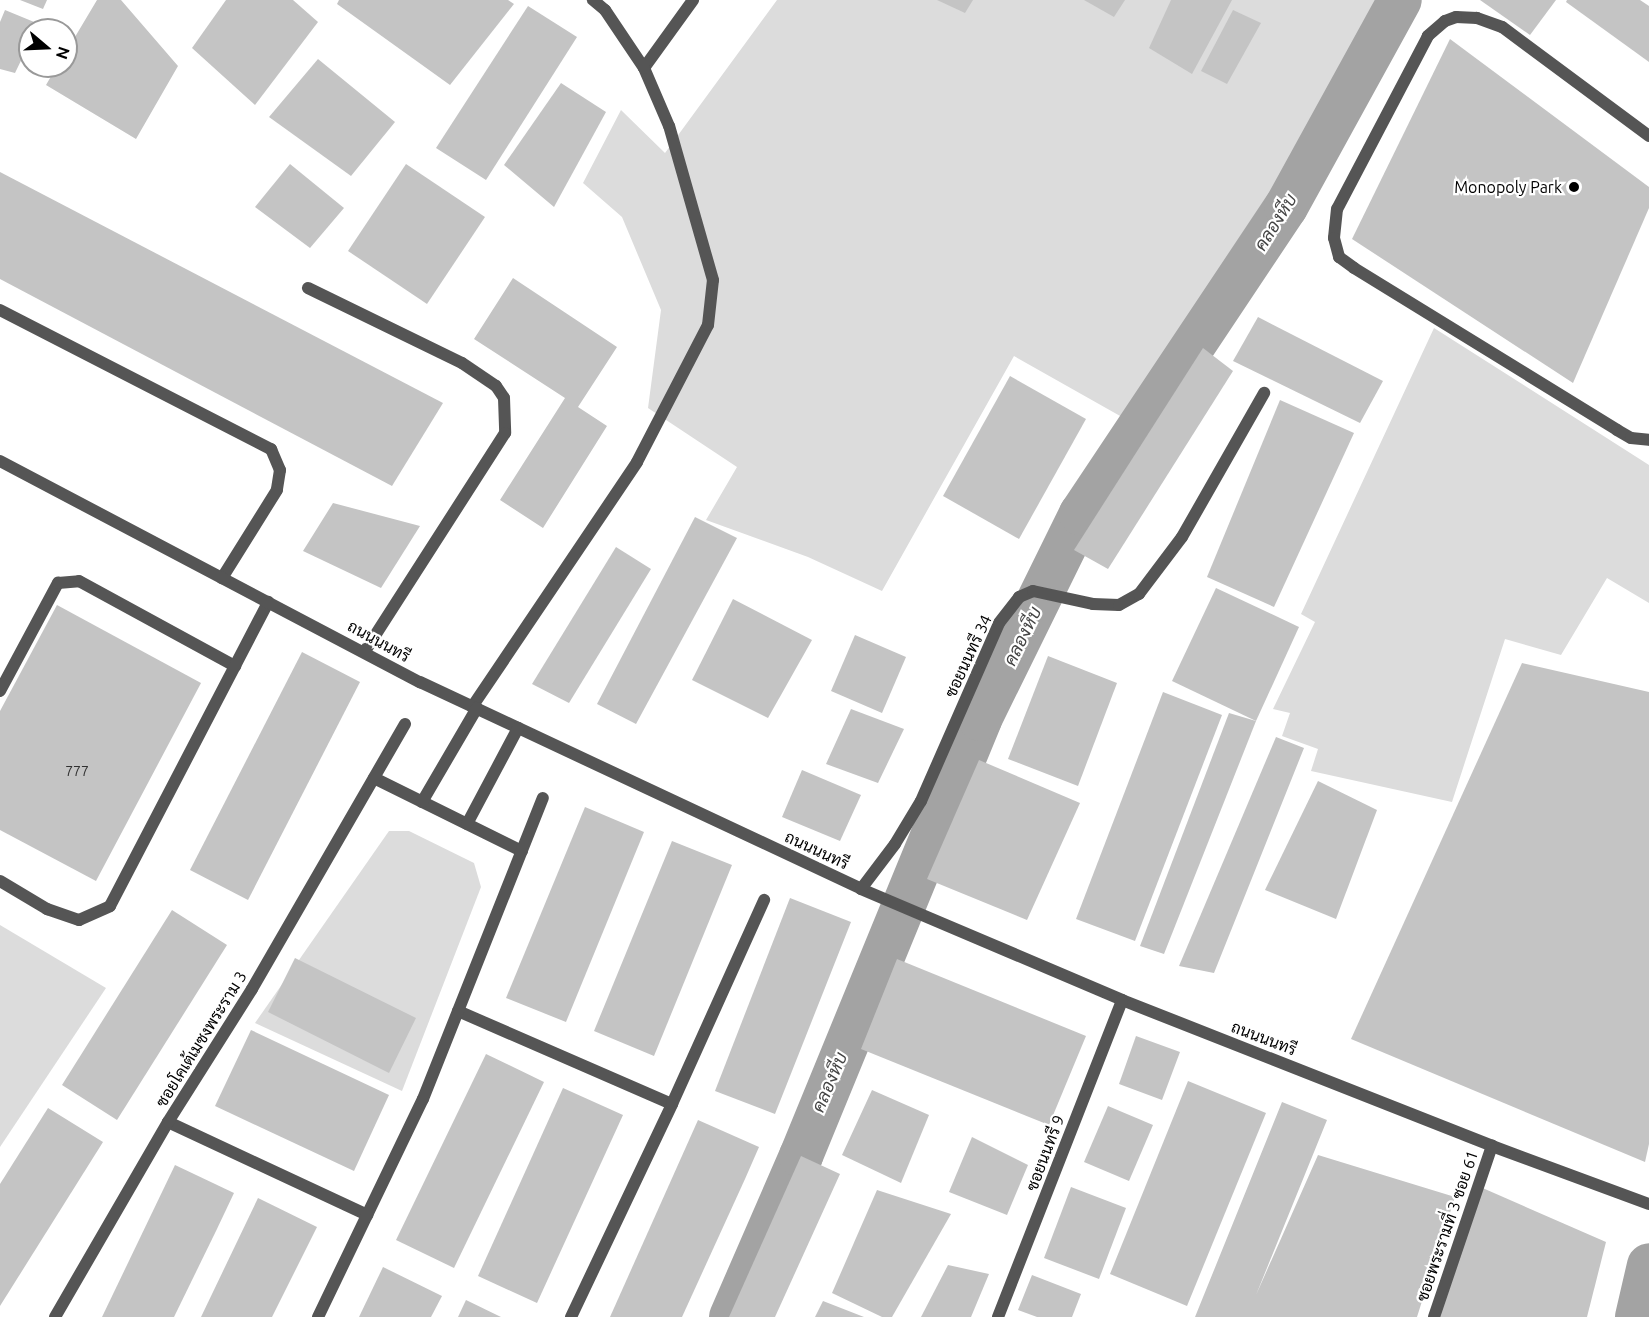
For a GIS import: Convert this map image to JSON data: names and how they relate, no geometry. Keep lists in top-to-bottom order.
{
  "streets": {
    "street": [
      "ถนนนนทรี",
      "ซอยนนทรี 34",
      "ซอยโคเต้เมซงพระราม 3",
      "ซอยนนทรี 9",
      "ซอยพระรามที่ 3 ซอย 61"
    ]
  },
  "crossings": [
    ["ถนนนนทรี", "ซอยนนทรี 34"],
    ["ถนนนนทรี", "ซอยนนทรี 9"],
    ["ถนนนนทรี", "ซอยพระรามที่ 3 ซอย 61"]
  ],
  "water": ["คลองหีบ"],
  "places": ["Monopoly Park"],
  "house_numbers": ["777"],
  "north": "right"
}
